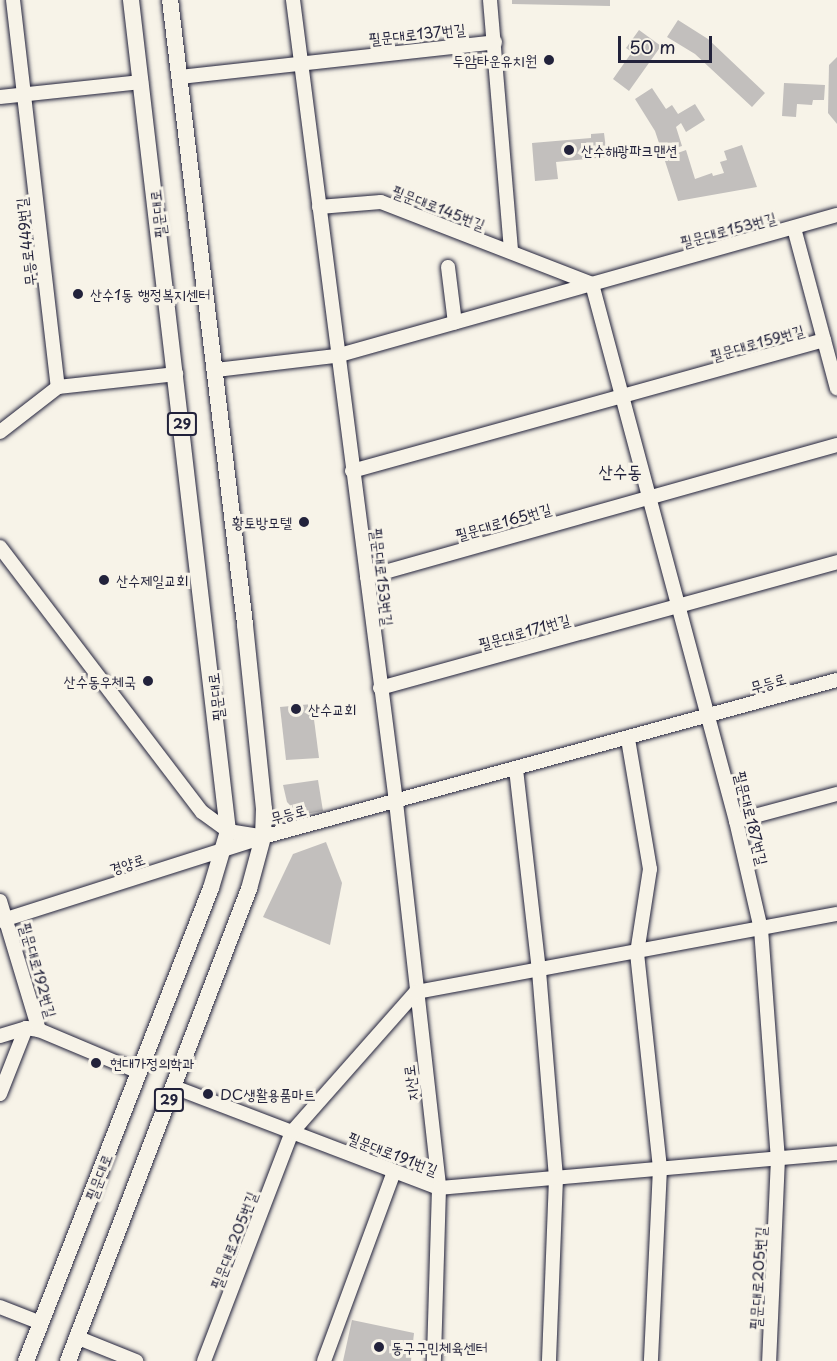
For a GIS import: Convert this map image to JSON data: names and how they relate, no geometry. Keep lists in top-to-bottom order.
{
  "streets": {
    "main road": ["필문대로", "29"],
    "street": [
      "필문대로137번길",
      "필문대로145번길",
      "필문대로153번길",
      "무등로449번길",
      "필문대로159번길",
      "필문대로165번길",
      "필문대로171번길",
      "무등로",
      "필문대로187번길",
      "경양로",
      "필문대로192번길",
      "지산로",
      "필문대로191번길",
      "필문대로205번길"
    ]
  },
  "crossings": [
    ["필문대로137번길", "필문대로145번길"],
    ["필문대로137번길", "29"],
    ["필문대로145번길", "필문대로153번길"],
    ["필문대로", "무등로"],
    ["필문대로", "경양로"],
    ["필문대로", "필문대로192번길"],
    ["필문대로153번길", "필문대로159번길"],
    ["필문대로153번길", "29"],
    ["필문대로153번길", "필문대로165번길"],
    ["필문대로153번길", "필문대로171번길"],
    ["필문대로153번길", "무등로"],
    ["필문대로153번길", "지산로"],
    ["29", "무등로"],
    ["29", "경양로"],
    ["29", "필문대로191번길"],
    ["무등로", "필문대로187번길"],
    ["무등로", "경양로"],
    ["무등로", "지산로"],
    ["경양로", "필문대로192번길"],
    ["지산로", "필문대로191번길"],
    ["필문대로191번길", "필문대로205번길"]
  ],
  "districts": ["산수동"],
  "places": [
    "두암타운유치원",
    "산수해광파크맨션",
    "산수1동 행정복지센터",
    "황토방모텔",
    "산수제일교회",
    "산수동우체국",
    "산수교회",
    "현대가정의학과",
    "DC생활용품마트",
    "동구구민체육센터"
  ],
  "scale_bar": "50 m"
}
